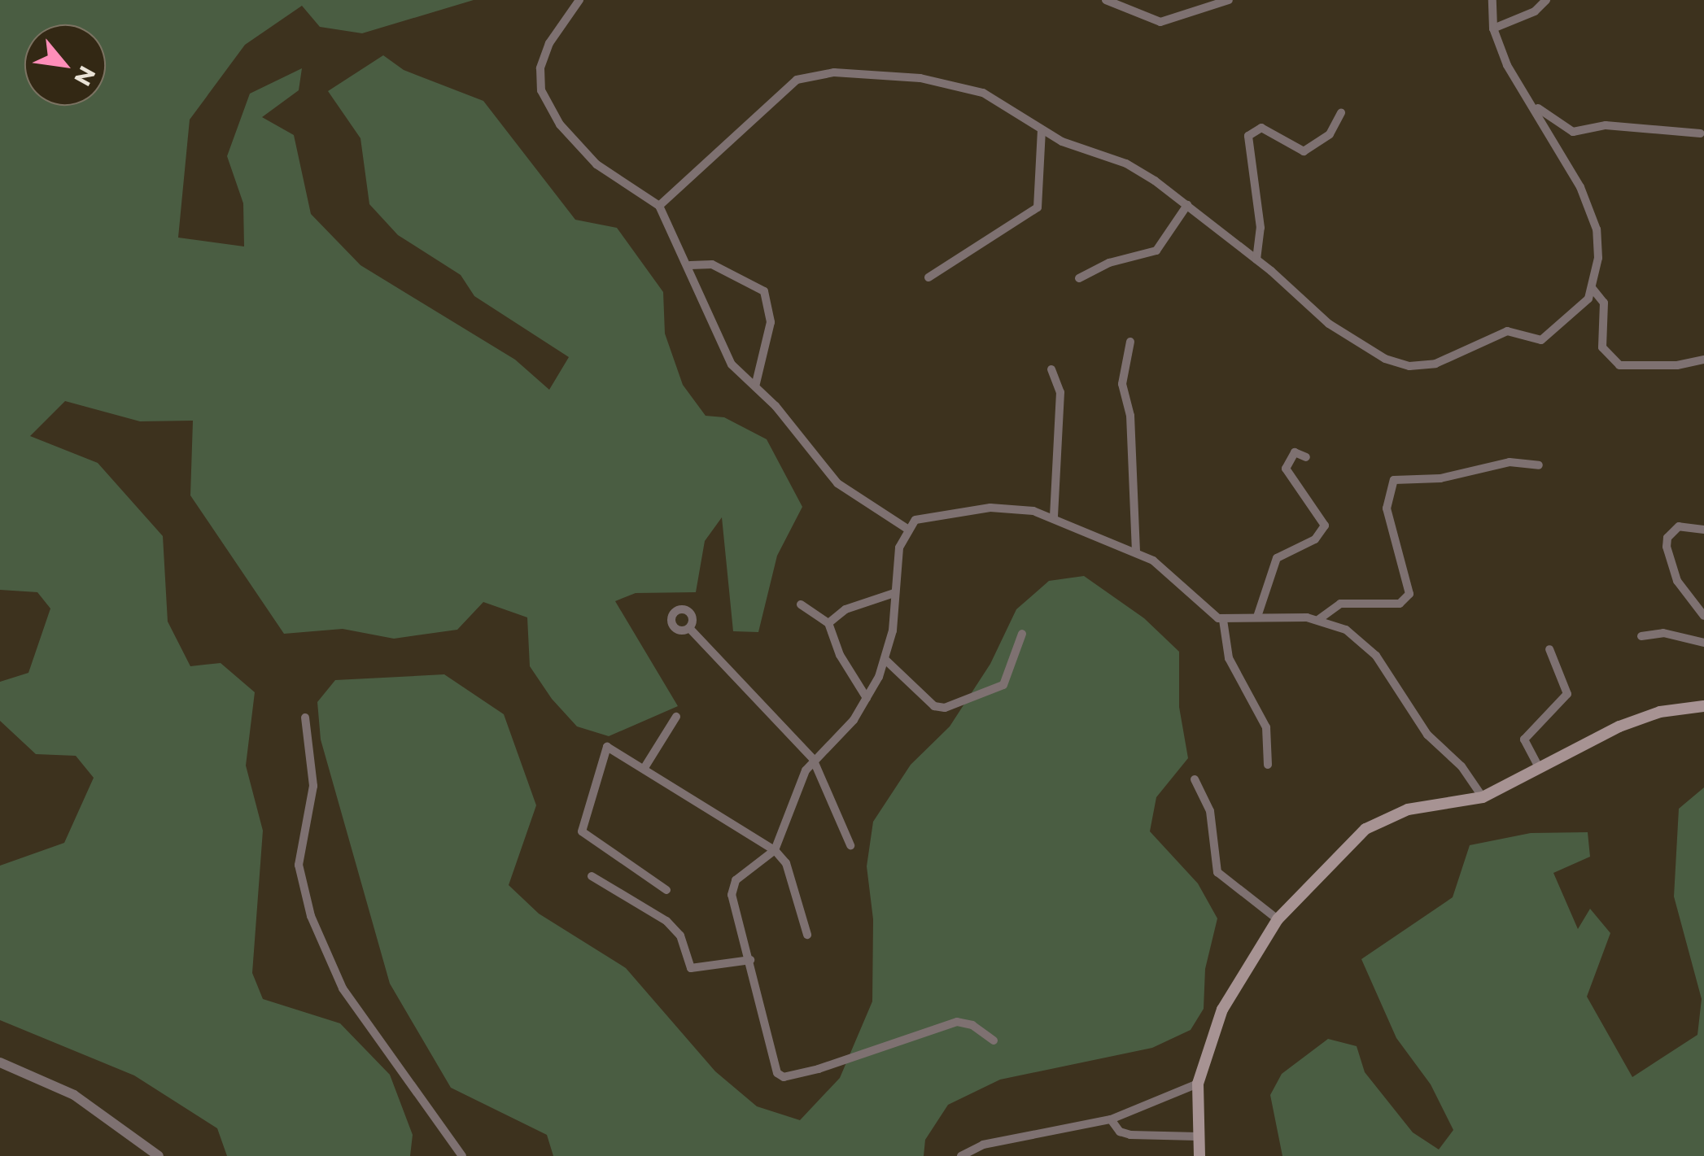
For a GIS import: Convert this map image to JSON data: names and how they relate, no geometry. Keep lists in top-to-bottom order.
{
  "north": "bottom right"
}
